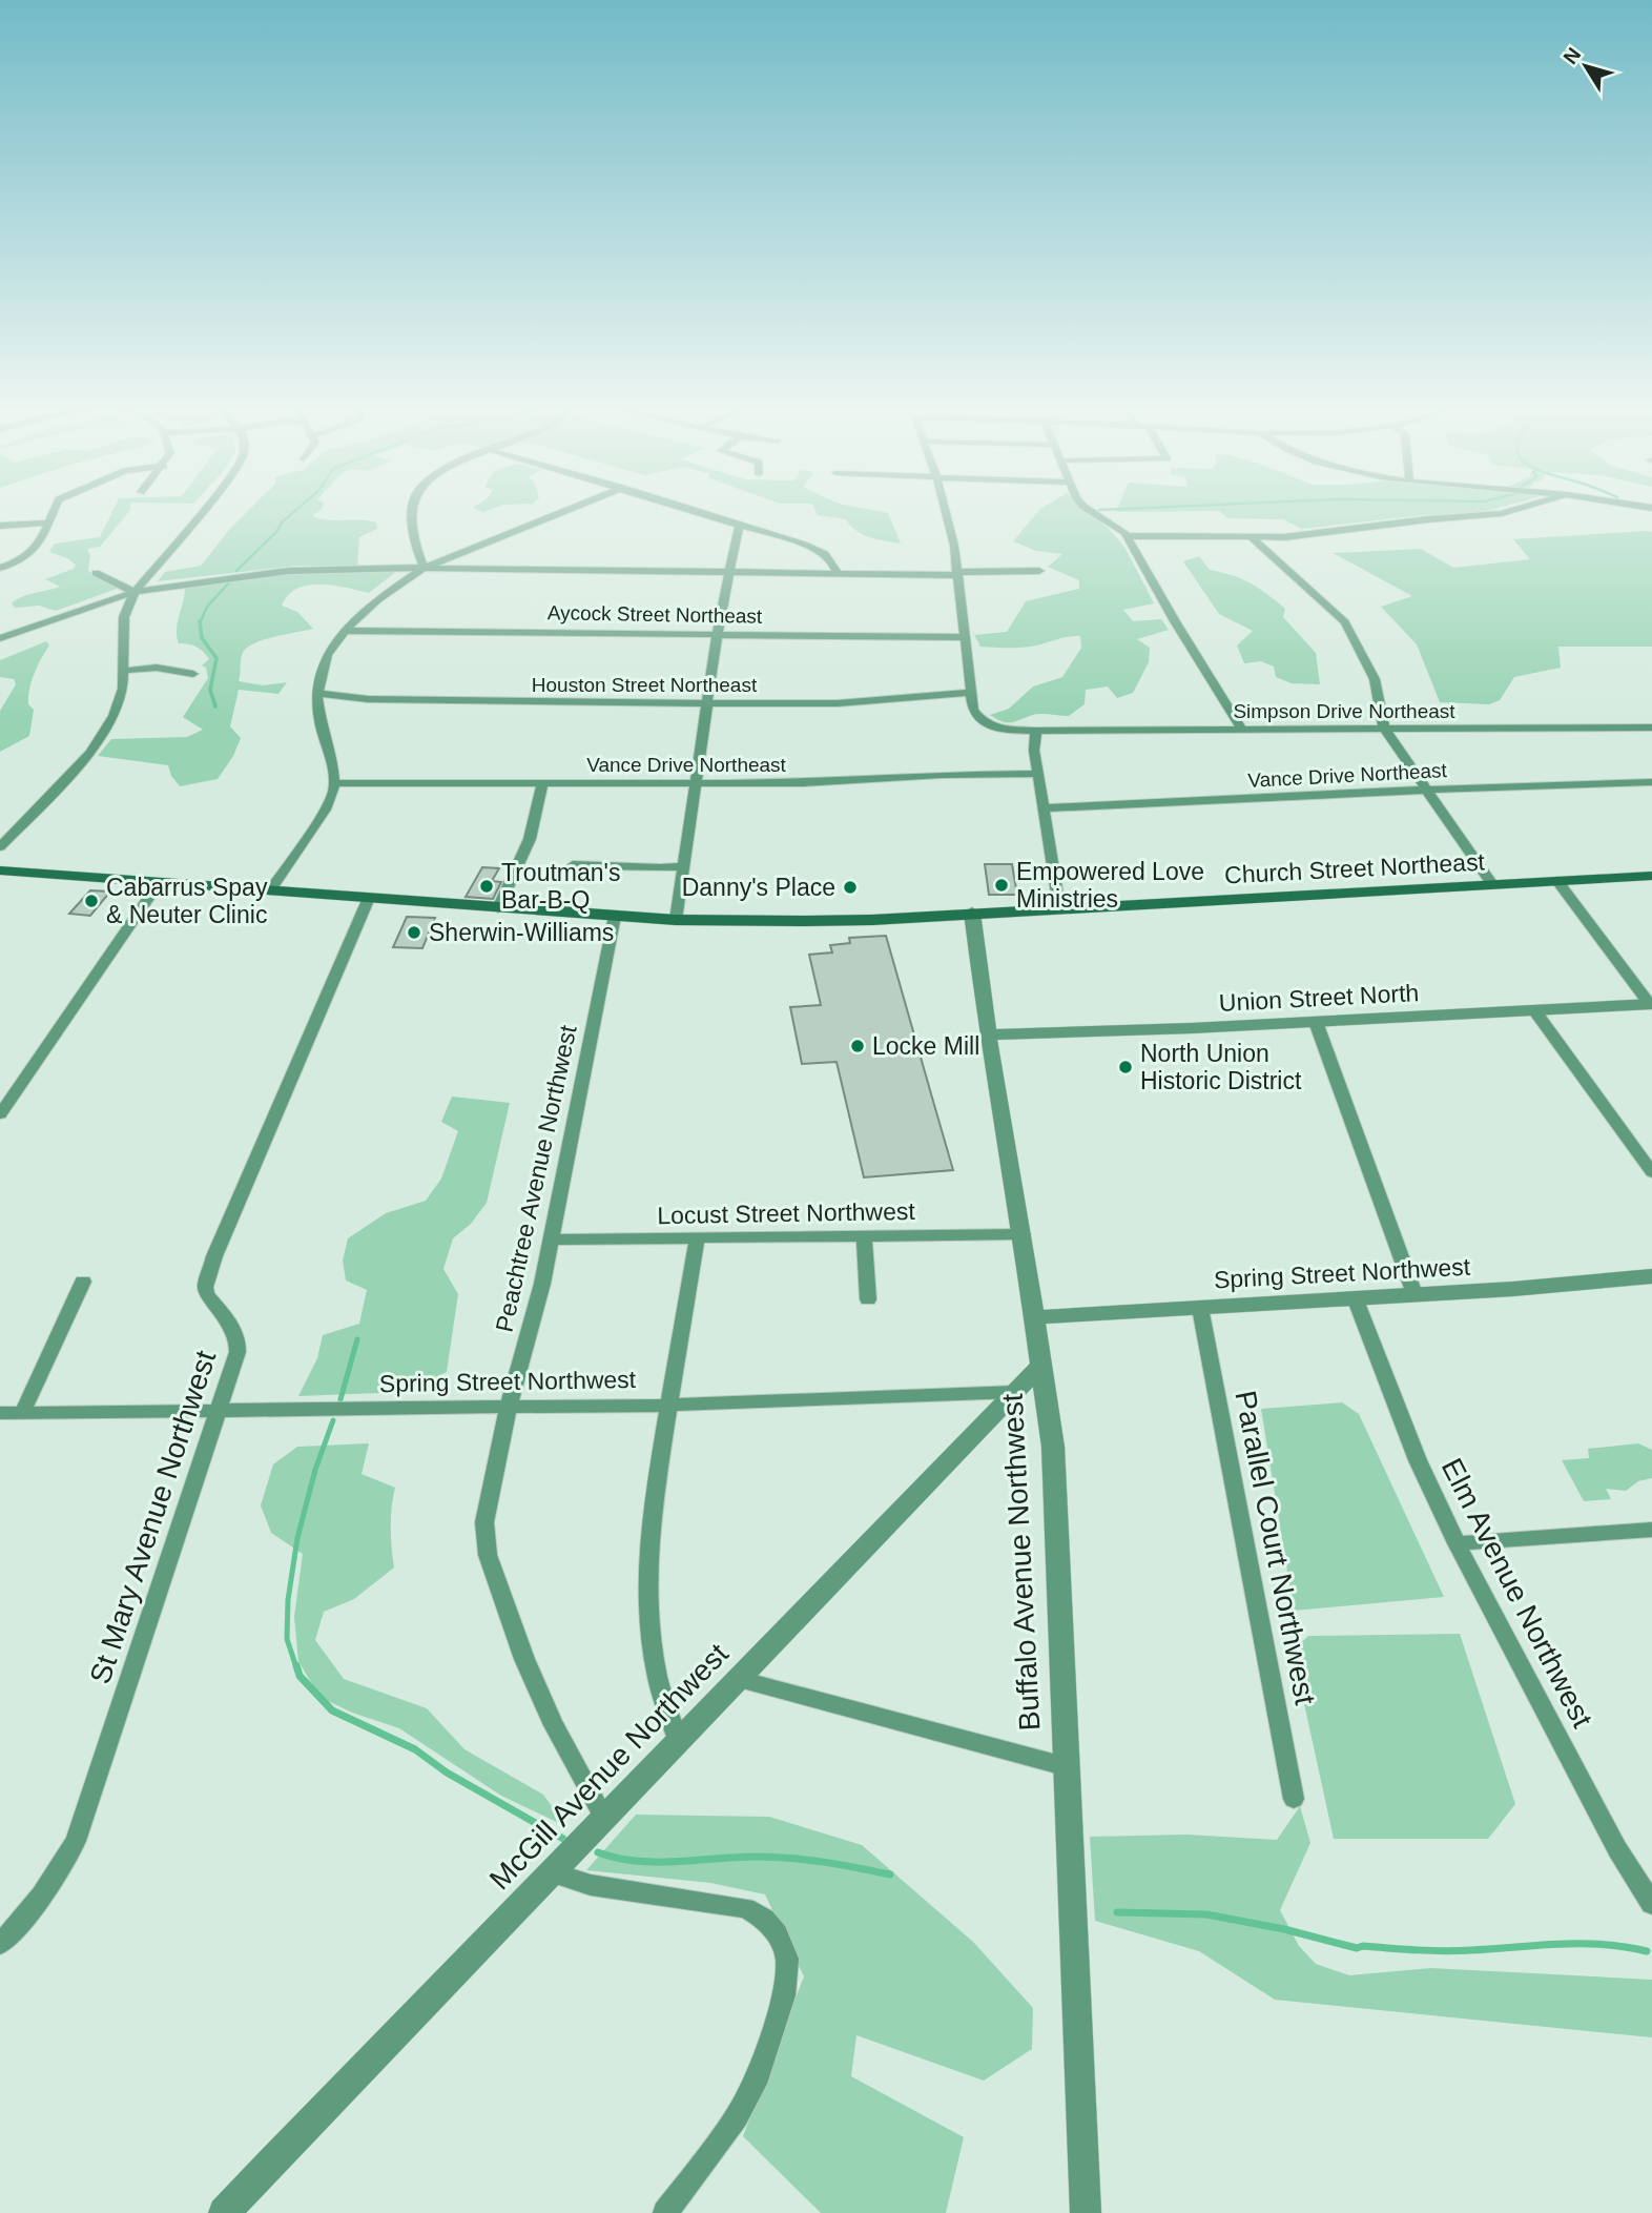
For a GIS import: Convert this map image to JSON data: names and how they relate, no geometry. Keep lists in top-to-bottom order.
{
  "streets": {
    "main road": ["Church Street Northeast"],
    "street": [
      "Aycock Street Northeast",
      "Houston Street Northeast",
      "Simpson Drive Northeast",
      "Vance Drive Northeast",
      "Union Street North",
      "Peachtree Avenue Northwest",
      "Locust Street Northwest",
      "Spring Street Northwest",
      "St Mary Avenue Northwest",
      "Parallel Court Northwest",
      "Buffalo Avenue Northwest",
      "Elm Avenue Northwest",
      "McGill Avenue Northwest"
    ]
  },
  "crossings": [
    ["Church Street Northeast", "Peachtree Avenue Northwest"],
    ["Church Street Northeast", "St Mary Avenue Northwest"],
    ["Church Street Northeast", "Buffalo Avenue Northwest"],
    ["Union Street North", "Buffalo Avenue Northwest"],
    ["Peachtree Avenue Northwest", "Locust Street Northwest"],
    ["Peachtree Avenue Northwest", "Spring Street Northwest"],
    ["Peachtree Avenue Northwest", "McGill Avenue Northwest"],
    ["Locust Street Northwest", "Buffalo Avenue Northwest"],
    ["Spring Street Northwest", "St Mary Avenue Northwest"],
    ["Spring Street Northwest", "Parallel Court Northwest"],
    ["Spring Street Northwest", "Buffalo Avenue Northwest"],
    ["Spring Street Northwest", "Elm Avenue Northwest"],
    ["Spring Street Northwest", "McGill Avenue Northwest"],
    ["Buffalo Avenue Northwest", "McGill Avenue Northwest"]
  ],
  "places": [
    "Empowered Love Ministries",
    "Troutman's Bar-B-Q",
    "Danny's Place",
    "Cabarrus Spay & Neuter Clinic",
    "Sherwin-Williams",
    "Locke Mill",
    "North Union Historic District"
  ],
  "north": "top left"
}
